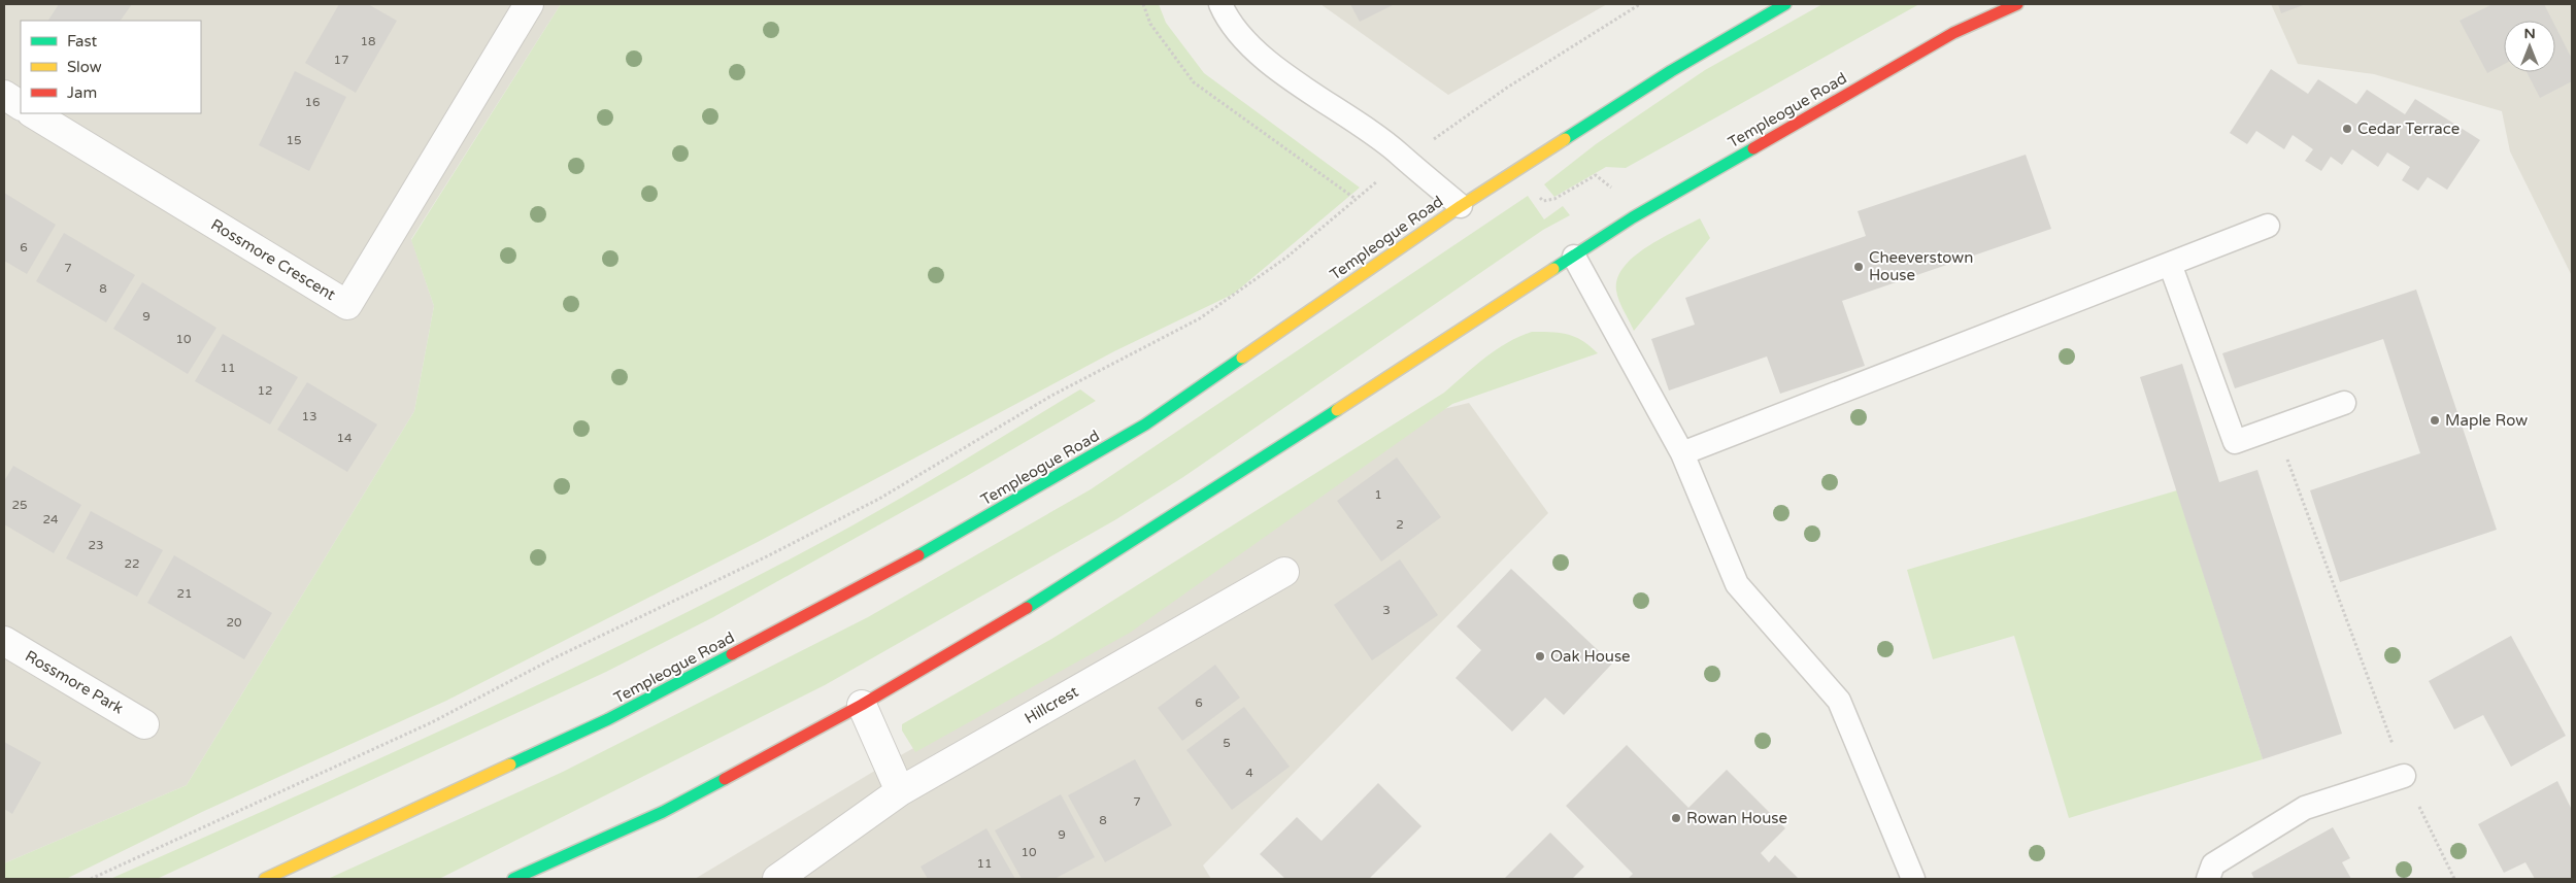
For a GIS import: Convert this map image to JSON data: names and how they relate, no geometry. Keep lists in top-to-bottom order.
{
  "streets": {
    "main road": ["Templeogue Road"],
    "street": ["Rossmore Crescent", "Rossmore Park", "Hillcrest"]
  },
  "places": [
    "Cedar Terrace",
    "Cheeverstown House",
    "Maple Row",
    "Oak House",
    "Rowan House"
  ],
  "house_numbers": [
    "18",
    "17",
    "16",
    "15",
    "6",
    "7",
    "8",
    "9",
    "10",
    "11",
    "12",
    "13",
    "14",
    "1",
    "25",
    "24",
    "2",
    "23",
    "22",
    "21",
    "3",
    "20",
    "6",
    "5",
    "4",
    "7",
    "8",
    "9",
    "10",
    "11"
  ],
  "legend": ["Fast", "Slow", "Jam"],
  "north": "top"
}
